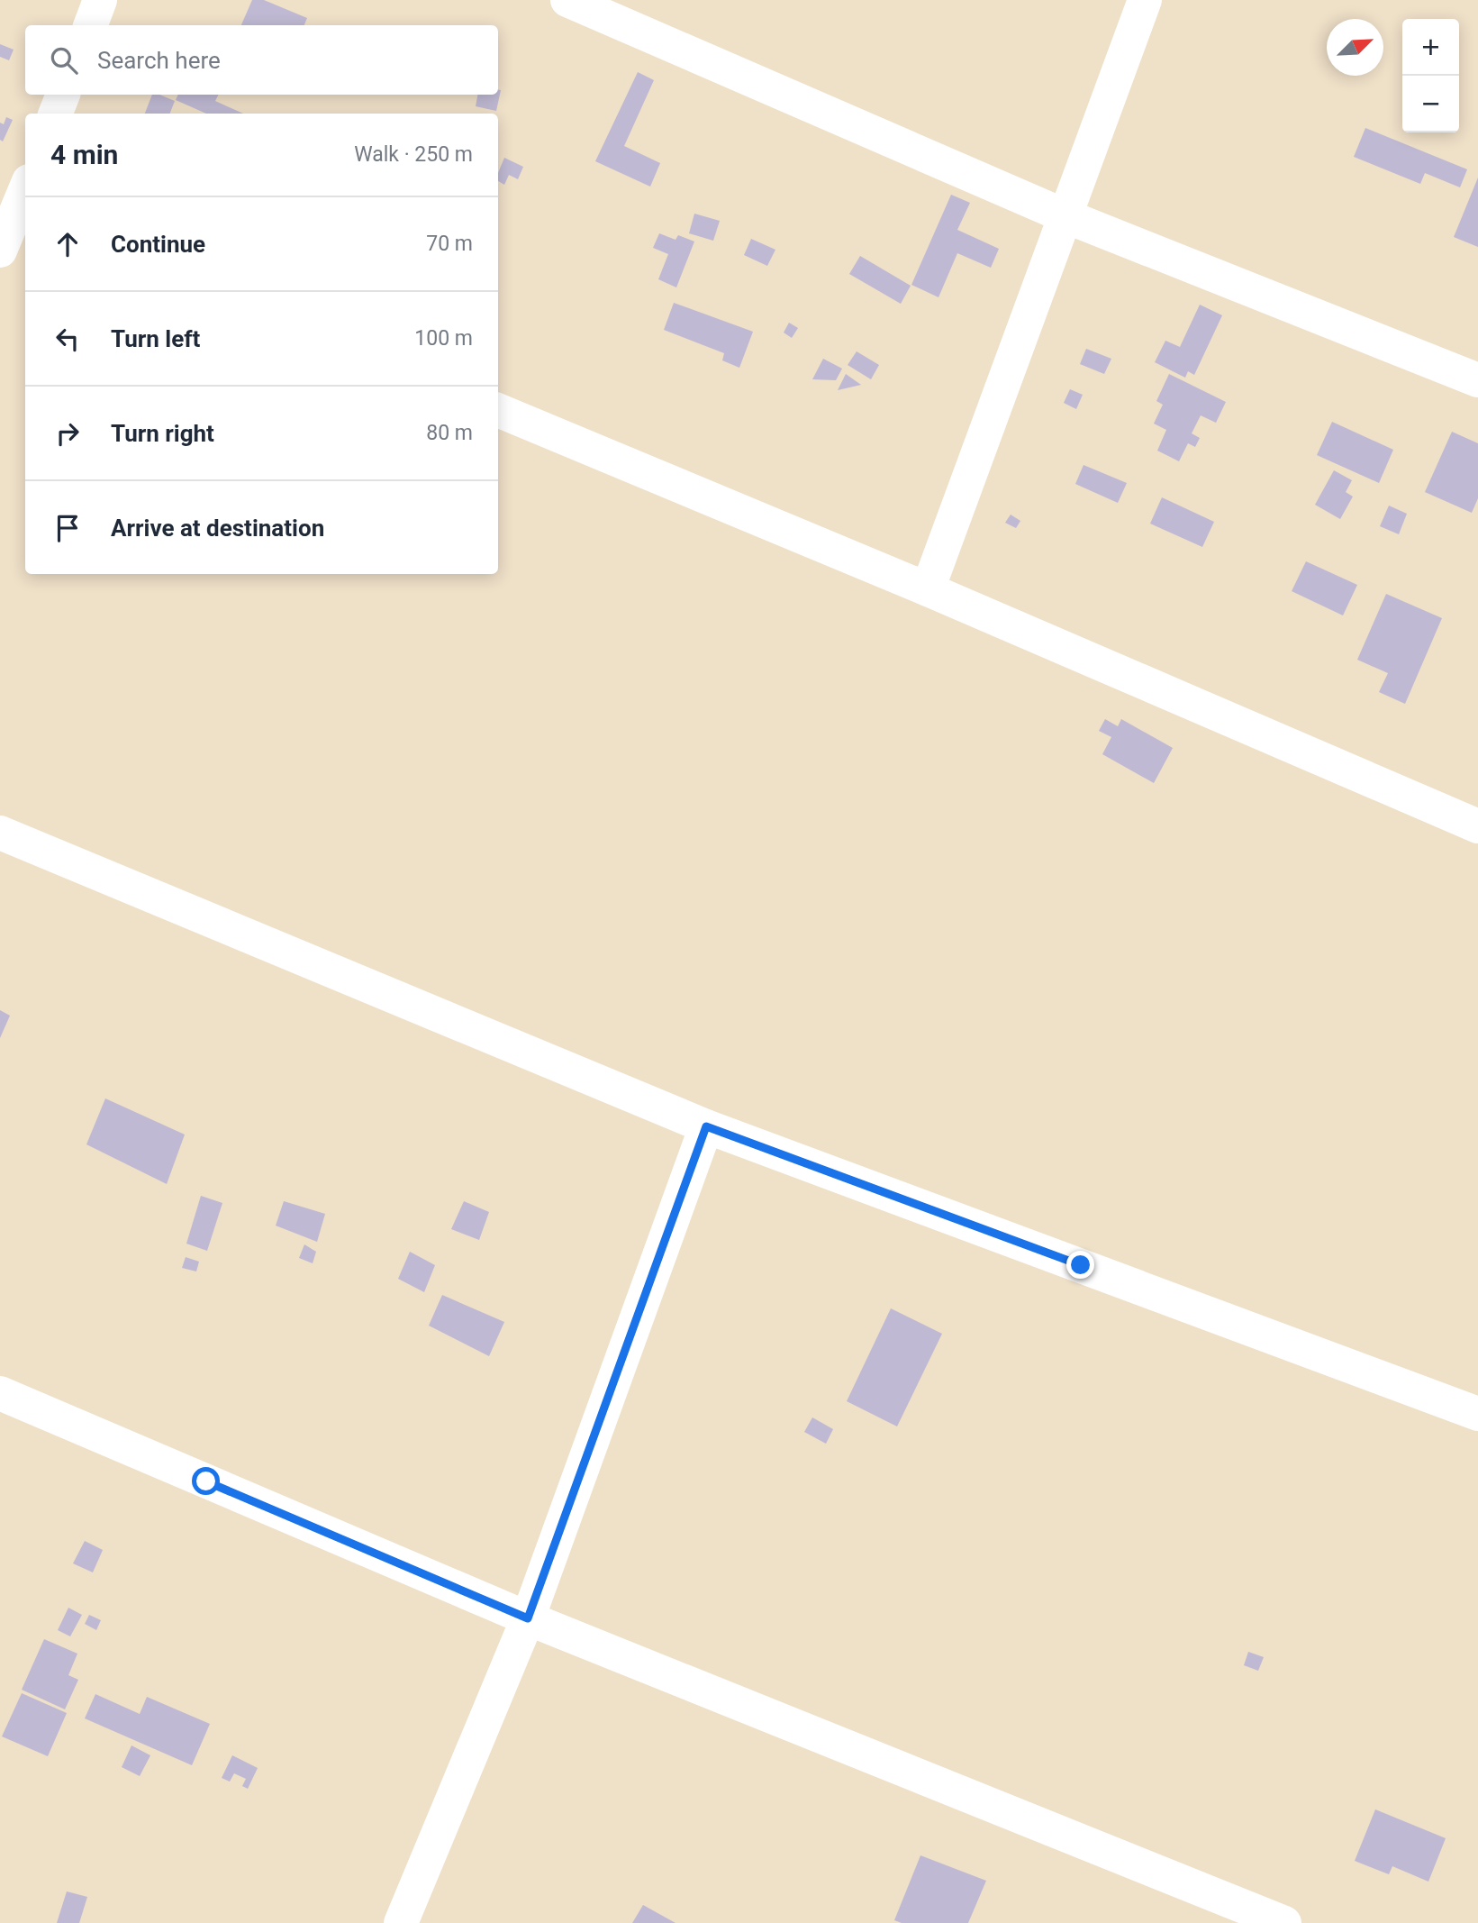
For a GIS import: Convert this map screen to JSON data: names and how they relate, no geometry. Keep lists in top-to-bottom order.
{
  "north": "top right",
  "page": {
    "map_buttons": ["+", "−"],
    "search": "Search here",
    "heading": ["4 min", "Walk · 250 m"],
    "list": [
      ["Continue", "70 m"],
      ["Turn left", "100 m"],
      ["Turn right", "80 m"],
      "Arrive at destination"
    ]
  }
}
